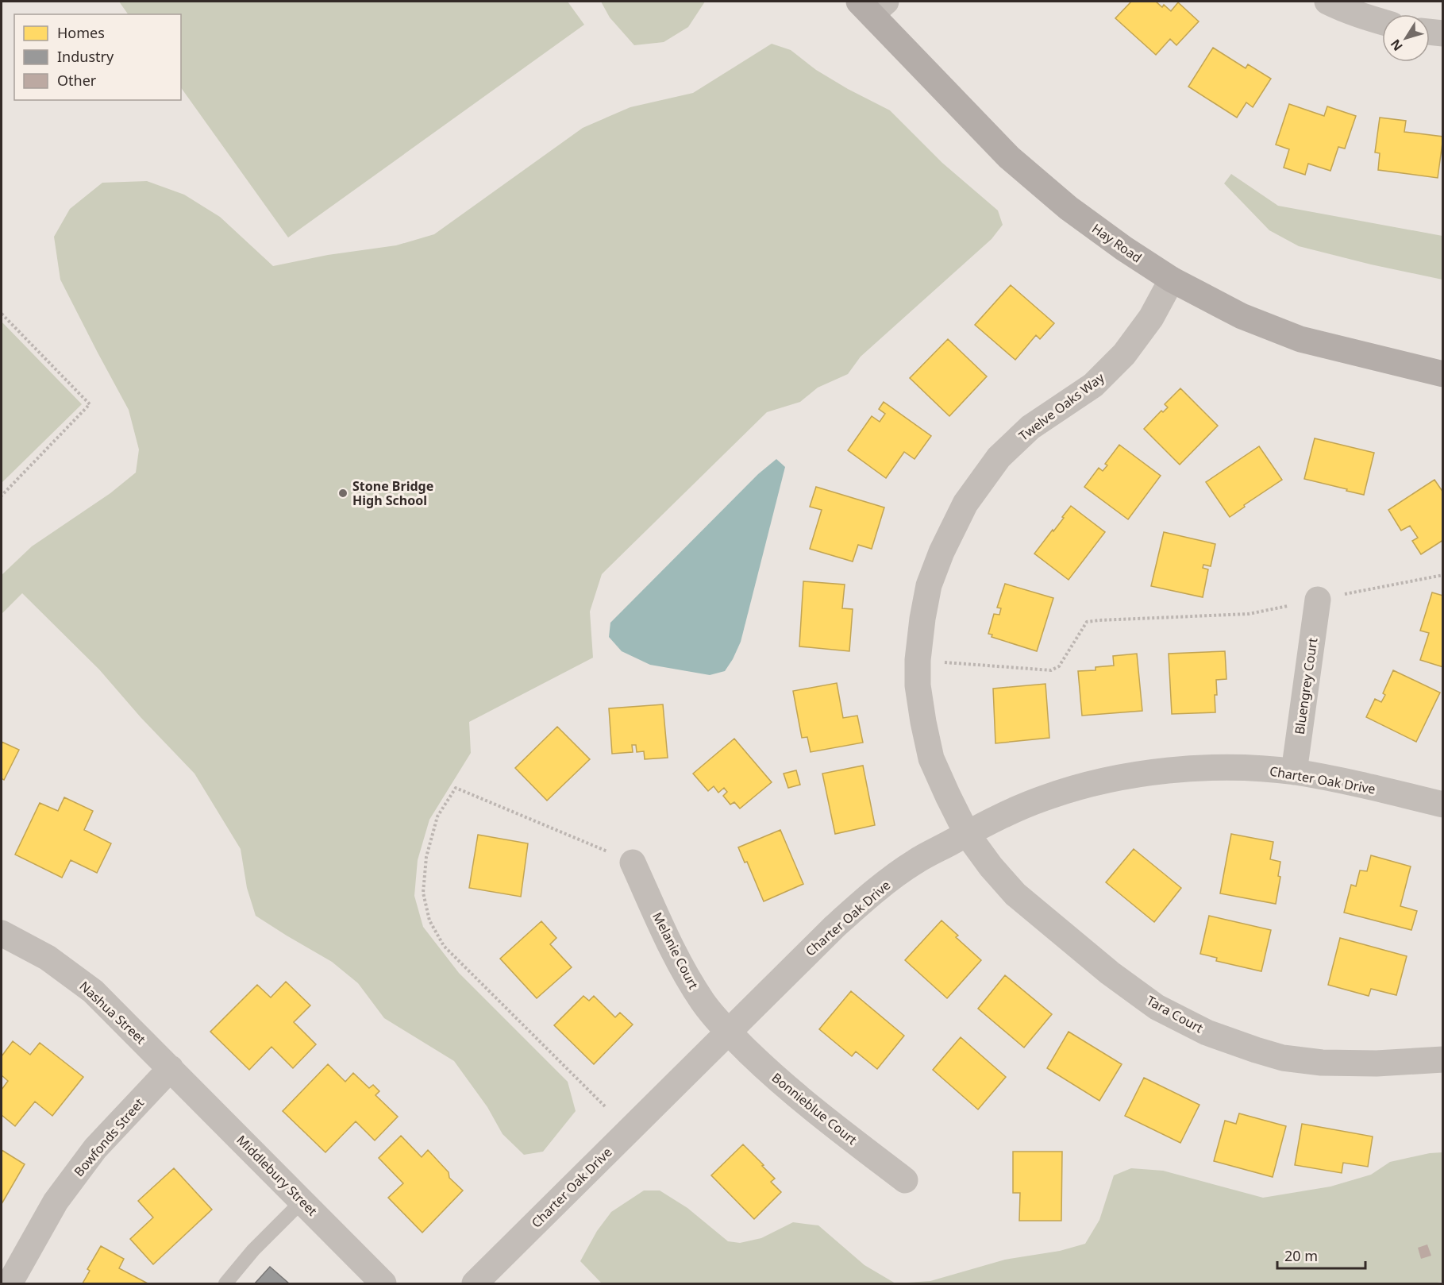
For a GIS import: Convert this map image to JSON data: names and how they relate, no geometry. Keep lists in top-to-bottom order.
{
  "streets": {
    "street": [
      "Hay Road",
      "Twelve Oaks Way",
      "Bluengrey Court",
      "Charter Oak Drive",
      "Melanie Court",
      "Nashua Street",
      "Tara Court",
      "Bonnieblue Court",
      "Bowfonds Street",
      "Middlebury Street"
    ]
  },
  "crossings": [
    ["Hay Road", "Twelve Oaks Way"],
    ["Twelve Oaks Way", "Charter Oak Drive"],
    ["Twelve Oaks Way", "Tara Court"],
    ["Bluengrey Court", "Charter Oak Drive"],
    ["Charter Oak Drive", "Melanie Court"],
    ["Charter Oak Drive", "Tara Court"],
    ["Charter Oak Drive", "Bonnieblue Court"],
    ["Melanie Court", "Bonnieblue Court"],
    ["Nashua Street", "Bowfonds Street"],
    ["Nashua Street", "Middlebury Street"],
    ["Bowfonds Street", "Middlebury Street"]
  ],
  "places": ["Stone Bridge High School"],
  "legend": ["Homes", "Industry", "Other"],
  "scale_bar": "20 m",
  "north": "bottom left"
}
